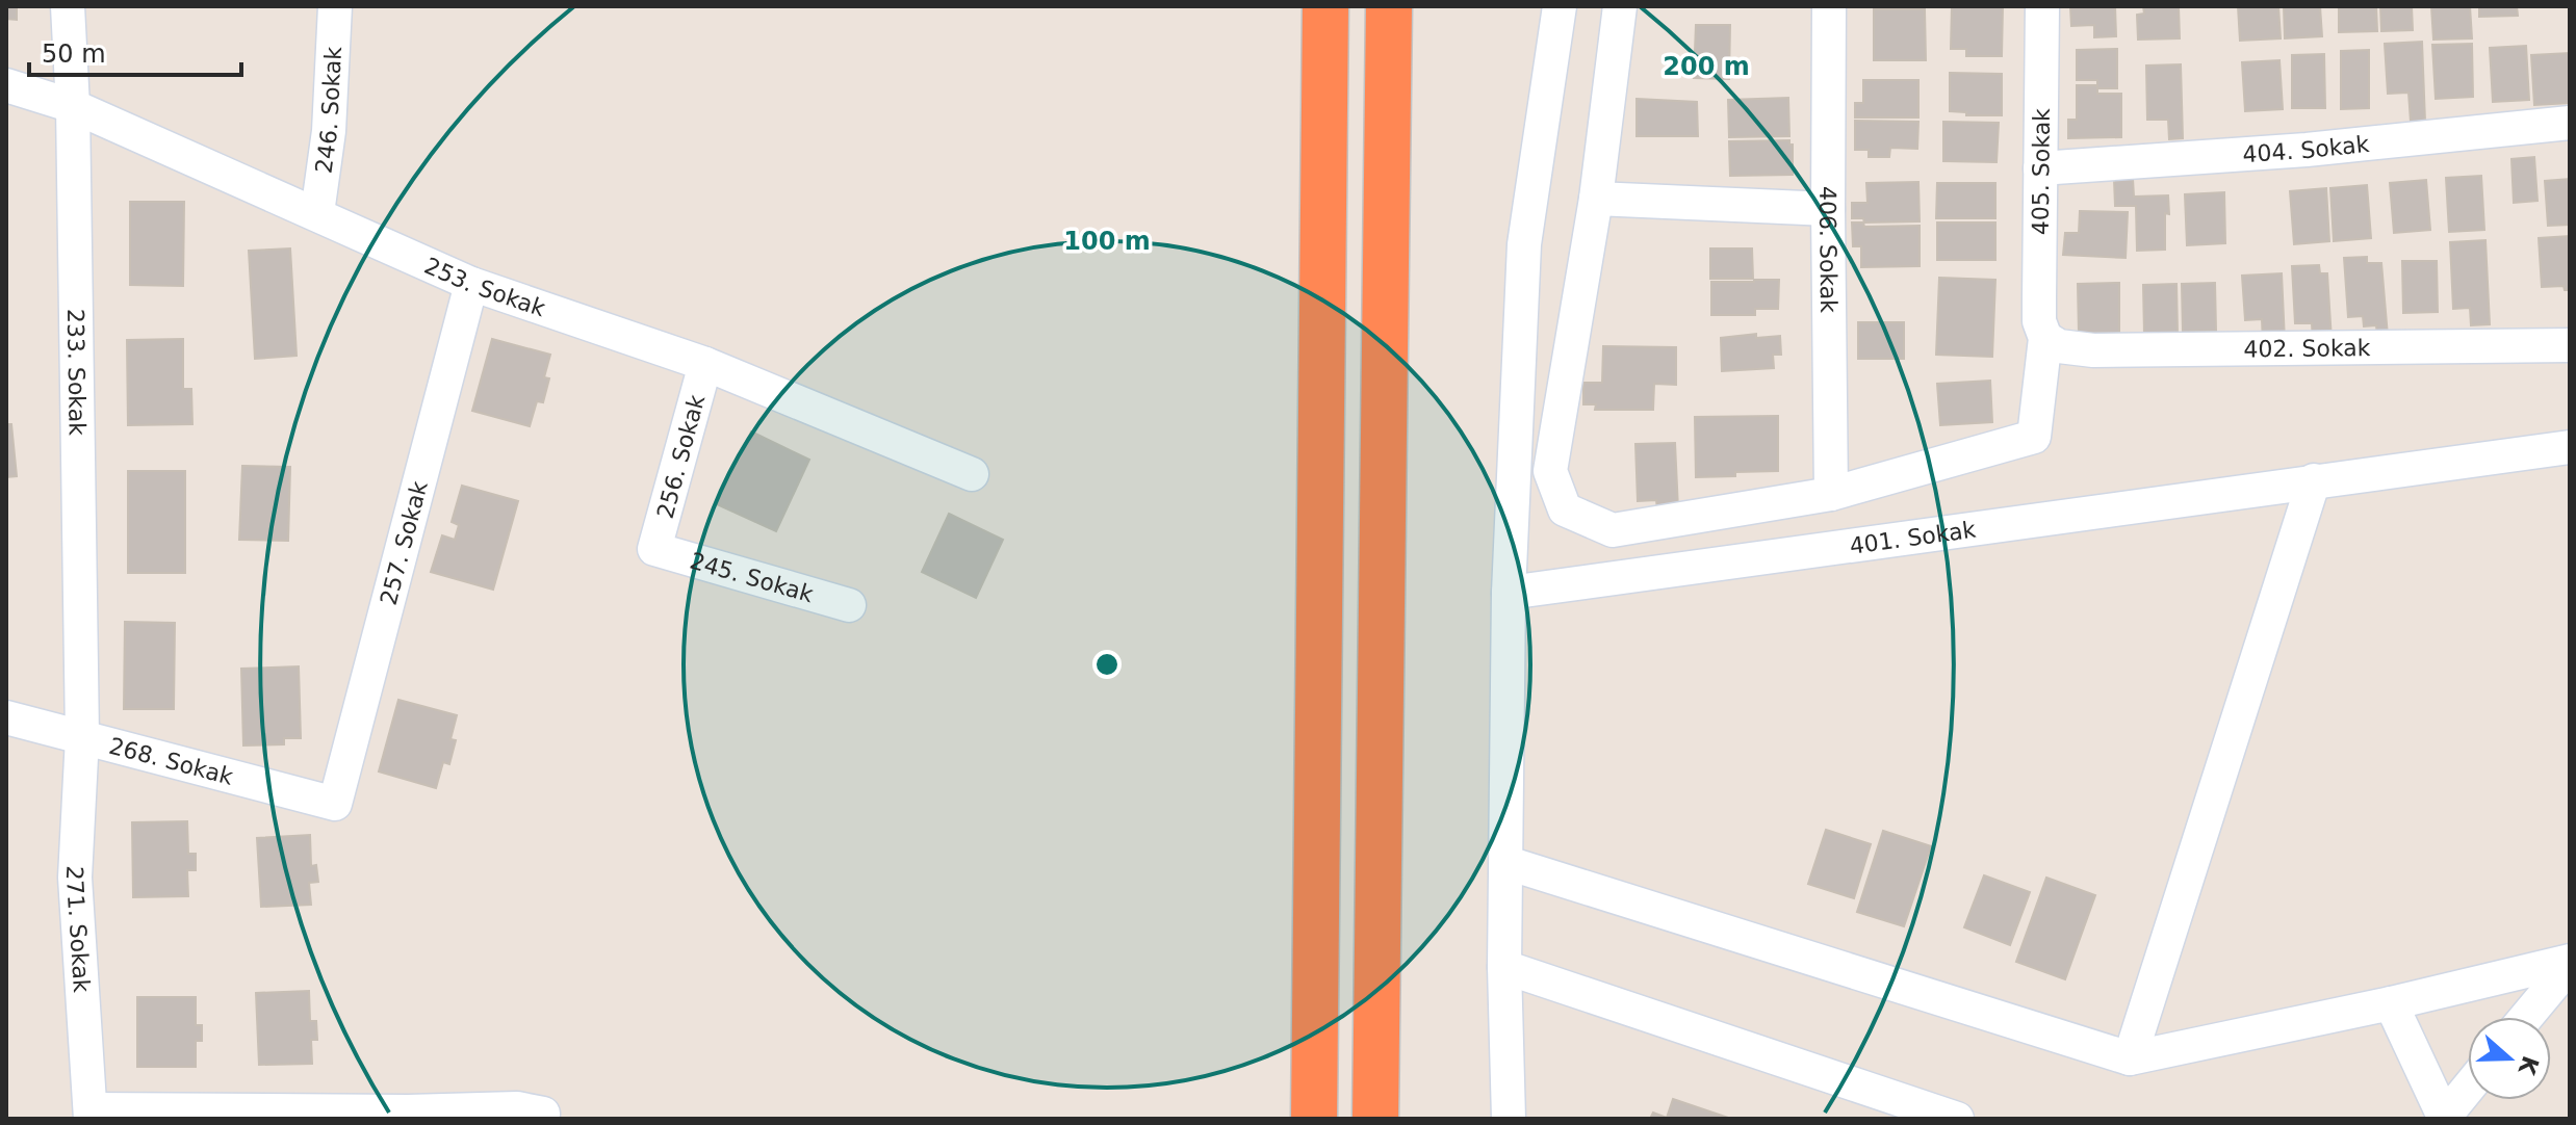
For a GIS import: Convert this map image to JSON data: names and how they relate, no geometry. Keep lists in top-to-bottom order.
{
  "streets": {
    "street": [
      "246. Sokak",
      "404. Sokak",
      "405. Sokak",
      "406. Sokak",
      "253. Sokak",
      "402. Sokak",
      "233. Sokak",
      "256. Sokak",
      "401. Sokak",
      "257. Sokak",
      "245. Sokak",
      "268. Sokak",
      "271. Sokak"
    ]
  },
  "crossings": [
    ["246. Sokak", "253. Sokak"],
    ["404. Sokak", "405. Sokak"],
    ["405. Sokak", "406. Sokak"],
    ["405. Sokak", "402. Sokak"],
    ["253. Sokak", "233. Sokak"],
    ["253. Sokak", "256. Sokak"],
    ["253. Sokak", "257. Sokak"],
    ["233. Sokak", "268. Sokak"],
    ["233. Sokak", "271. Sokak"],
    ["256. Sokak", "245. Sokak"],
    ["257. Sokak", "268. Sokak"],
    ["268. Sokak", "271. Sokak"]
  ],
  "scale_bar": "50 m",
  "north": "right",
  "rings": ["200 m", "100 m"]
}
